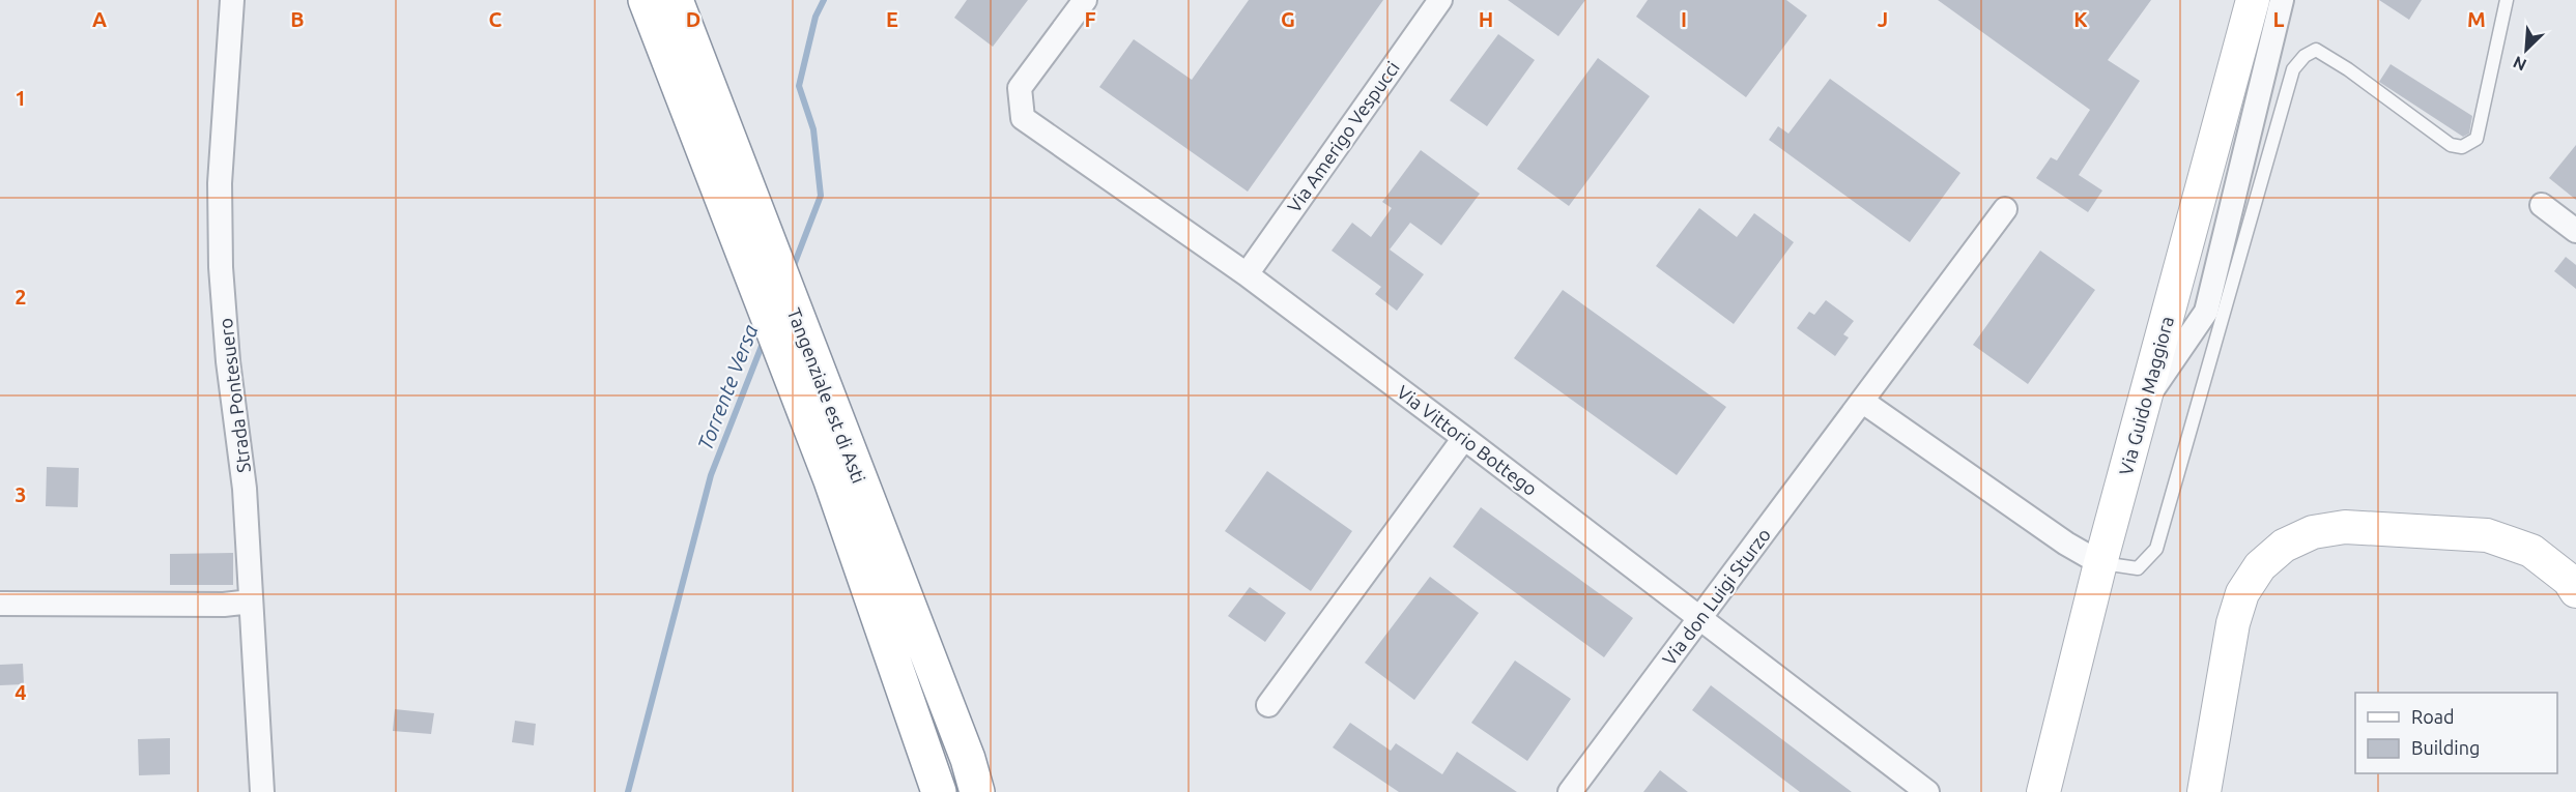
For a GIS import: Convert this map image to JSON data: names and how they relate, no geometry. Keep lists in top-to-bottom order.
{
  "streets": {
    "highway": ["Tangenziale est di Asti"],
    "street": [
      "Via Amerigo Vespucci",
      "Strada Pontesuero",
      "Via Guido Maggiora",
      "Via Vittorio Bottego",
      "Via don Luigi Sturzo"
    ]
  },
  "crossings": [
    ["Via Amerigo Vespucci", "Via Vittorio Bottego"],
    ["Via Vittorio Bottego", "Via don Luigi Sturzo"]
  ],
  "water": ["Torrente Versa"],
  "legend": ["Road", "Building"],
  "north": "bottom left",
  "grid": {
    "columns": [
      "A",
      "B",
      "C",
      "D",
      "E",
      "F",
      "G",
      "H",
      "I",
      "J",
      "K",
      "L",
      "M"
    ],
    "rows": [
      "1",
      "2",
      "3",
      "4"
    ]
  }
}
